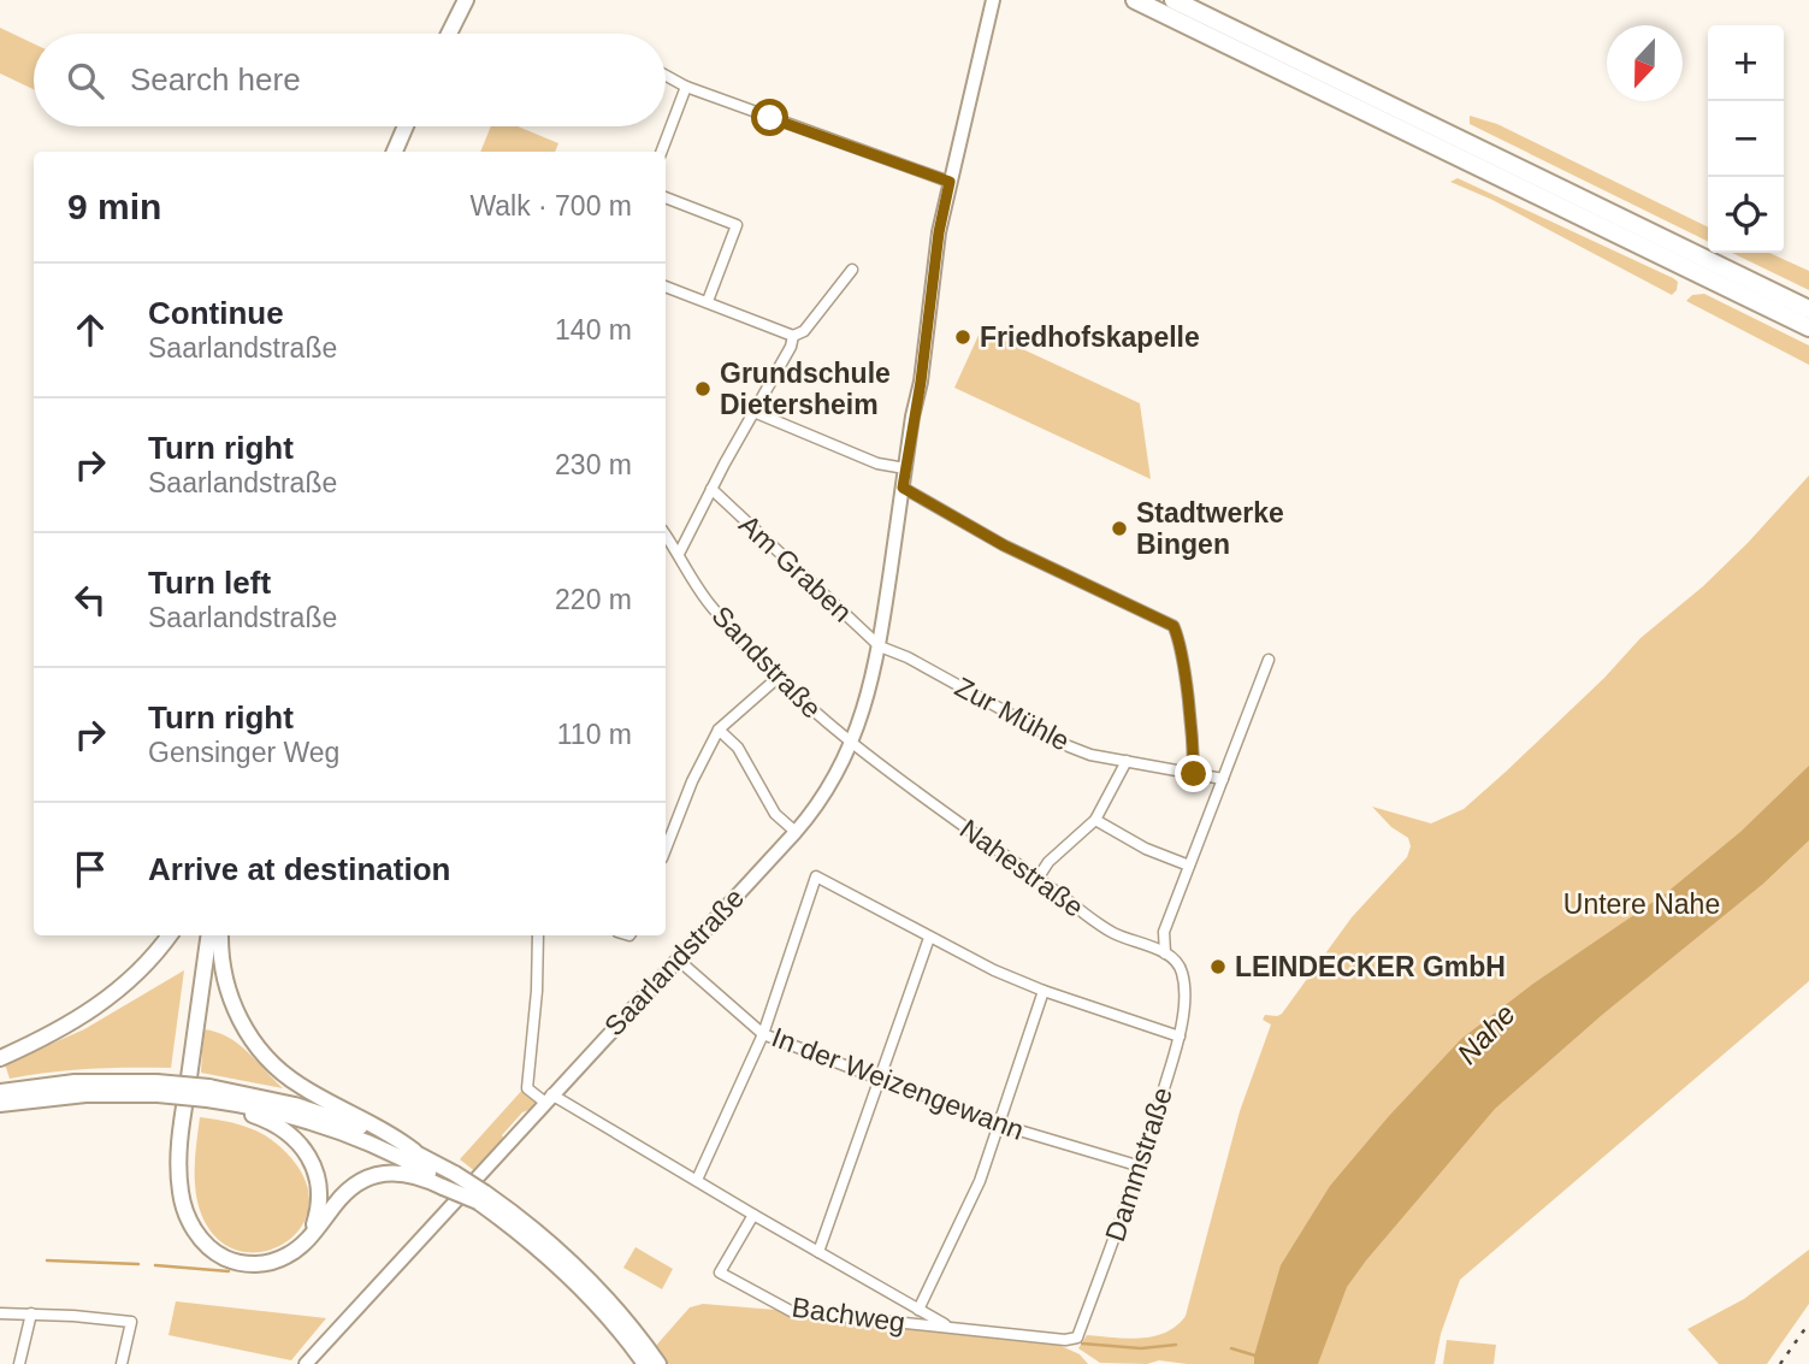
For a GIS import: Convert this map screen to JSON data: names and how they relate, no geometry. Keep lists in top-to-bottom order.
{
  "streets": {
    "main road": ["Saarlandstraße"],
    "street": [
      "Am Graben",
      "Sandstraße",
      "Zur Mühle",
      "Nahestraße",
      "In der Weizengewann",
      "Dammstraße",
      "Bachweg"
    ]
  },
  "crossings": [
    ["Am Graben", "Zur Mühle"],
    ["Am Graben", "Saarlandstraße"],
    ["Sandstraße", "Nahestraße"],
    ["Sandstraße", "Saarlandstraße"],
    ["Zur Mühle", "Saarlandstraße"],
    ["Nahestraße", "Saarlandstraße"],
    ["Nahestraße", "Dammstraße"],
    ["Saarlandstraße", "In der Weizengewann"],
    ["Saarlandstraße", "Bachweg"],
    ["In der Weizengewann", "Dammstraße"],
    ["Dammstraße", "Bachweg"]
  ],
  "water": ["Nahe"],
  "parks": ["Untere Nahe"],
  "places": [
    "Friedhofskapelle",
    "Grundschule Dietersheim",
    "Stadtwerke Bingen",
    "LEINDECKER GmbH"
  ],
  "north": "bottom",
  "page": {
    "map_buttons": ["+", "−"],
    "search": "Search here",
    "heading": ["9 min", "Walk · 700 m"],
    "list": [
      ["Continue", "Saarlandstraße", "140 m"],
      ["Turn right", "Saarlandstraße", "230 m"],
      ["Turn left", "Saarlandstraße", "220 m"],
      ["Turn right", "Gensinger Weg", "110 m"],
      "Arrive at destination"
    ]
  }
}
